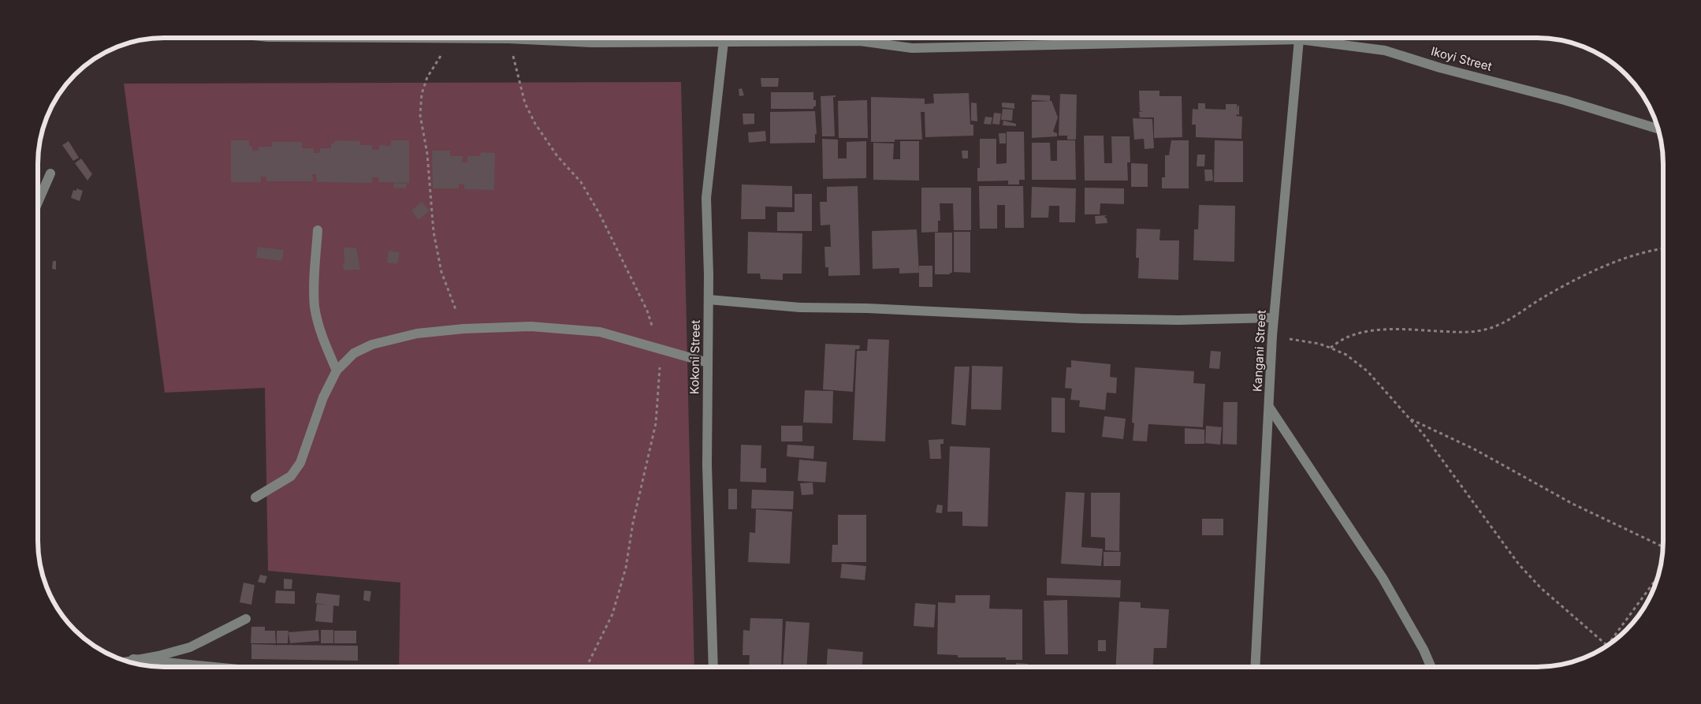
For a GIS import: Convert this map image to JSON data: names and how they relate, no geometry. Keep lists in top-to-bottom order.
{
  "streets": {
    "street": ["Ikoyi Street", "Kangani Street", "Kokoni Street"]
  },
  "crossings": [
    ["Ikoyi Street", "Kokoni Street"]
  ]
}
